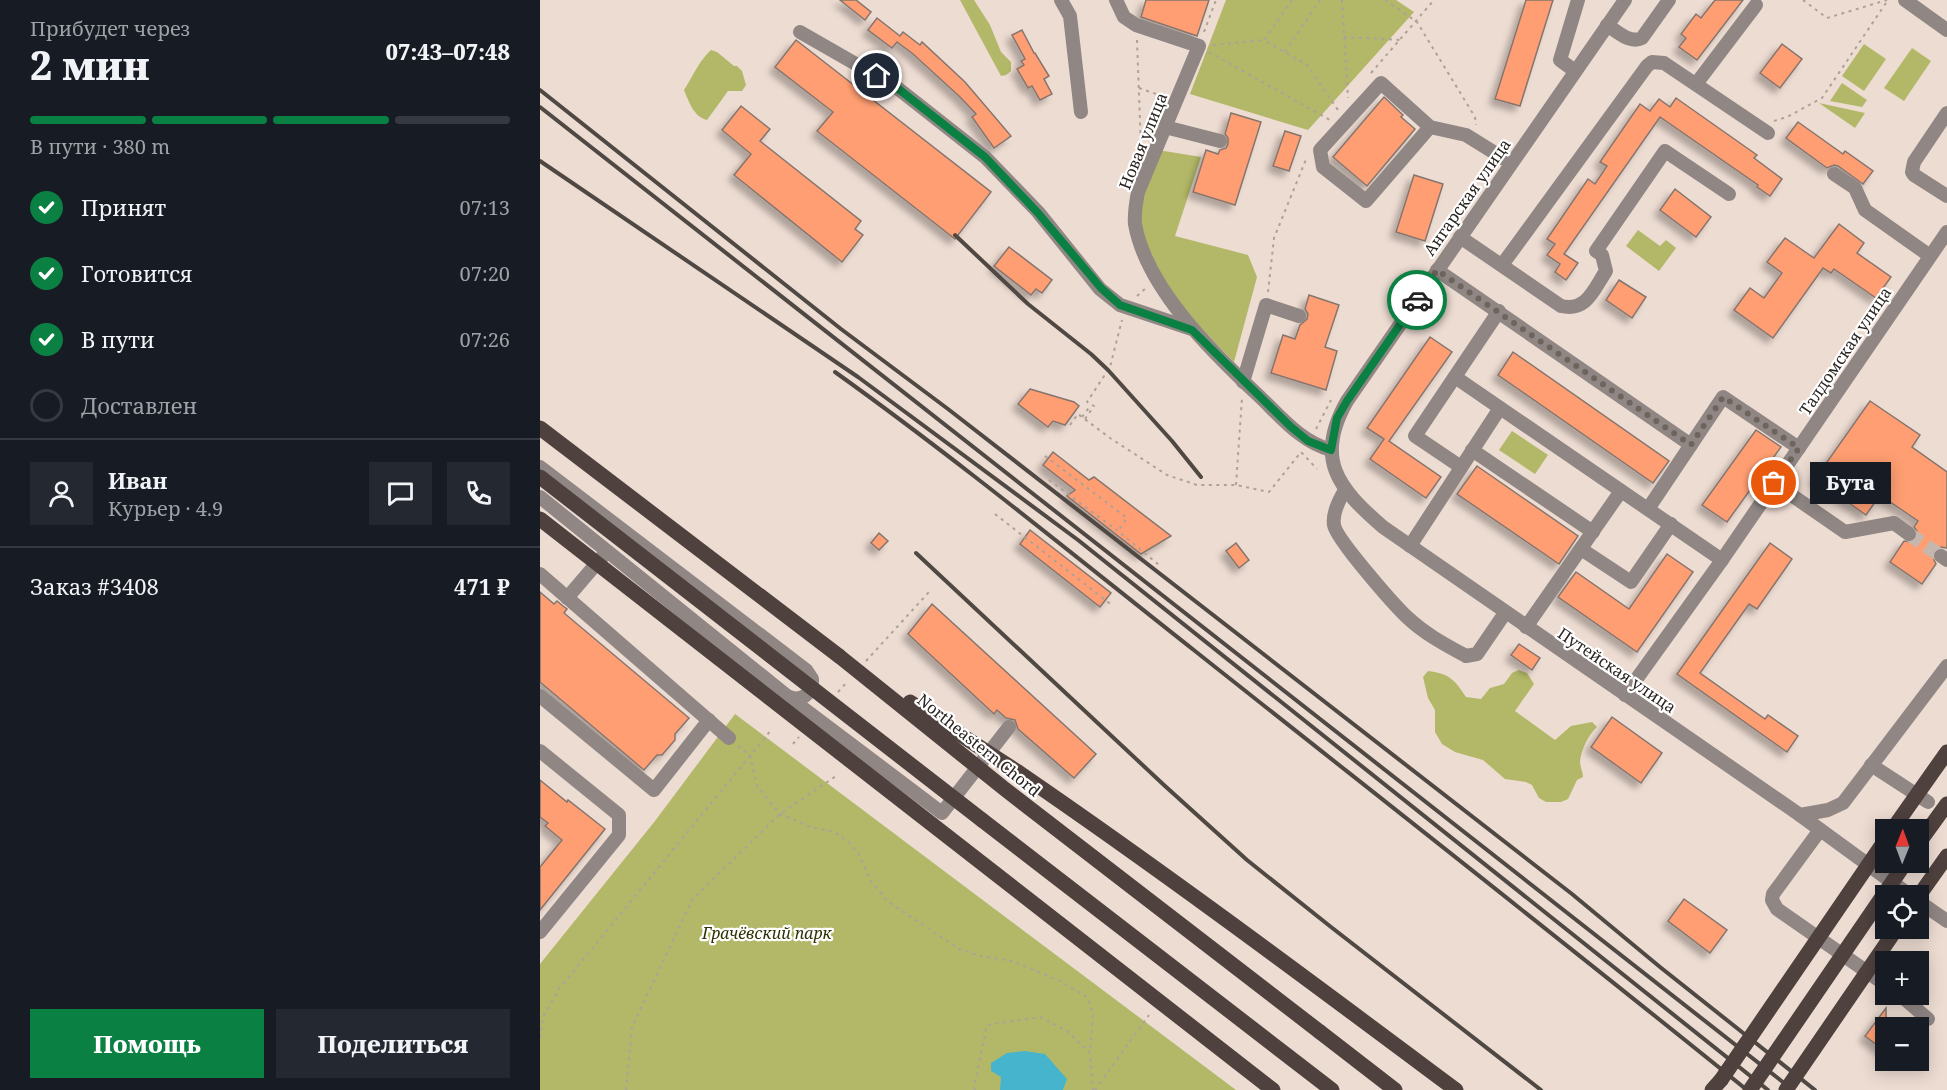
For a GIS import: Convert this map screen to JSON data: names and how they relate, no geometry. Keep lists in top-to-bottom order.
{
  "streets": {
    "main road": ["Northeastern Chord"],
    "street": [
      "Новая улица",
      "Ангарская улица",
      "Талдомская улица",
      "Путейская улица"
    ]
  },
  "crossings": [
    ["Новая улица", "Ангарская улица"],
    ["Новая улица", "Путейская улица"],
    ["Ангарская улица", "Путейская улица"],
    ["Талдомская улица", "Путейская улица"]
  ],
  "parks": ["Грачёвский парк"],
  "places": ["Бута"],
  "north": "top",
  "page": {
    "heading": ["2 мин", "Прибудет через", "07:43–07:48"],
    "panel": [
      "Иван",
      "Курьер · 4.9",
      "Заказ #3408",
      "471 ₽"
    ],
    "bar": "В пути · 380 m",
    "list": [
      ["Принят", "07:13"],
      ["Готовится", "07:20"],
      ["В пути", "07:26"],
      "Доставлен"
    ],
    "bubble": "Бута",
    "map_buttons": ["+", "−"],
    "buttons": ["Помощь", "Поделиться"]
  }
}
